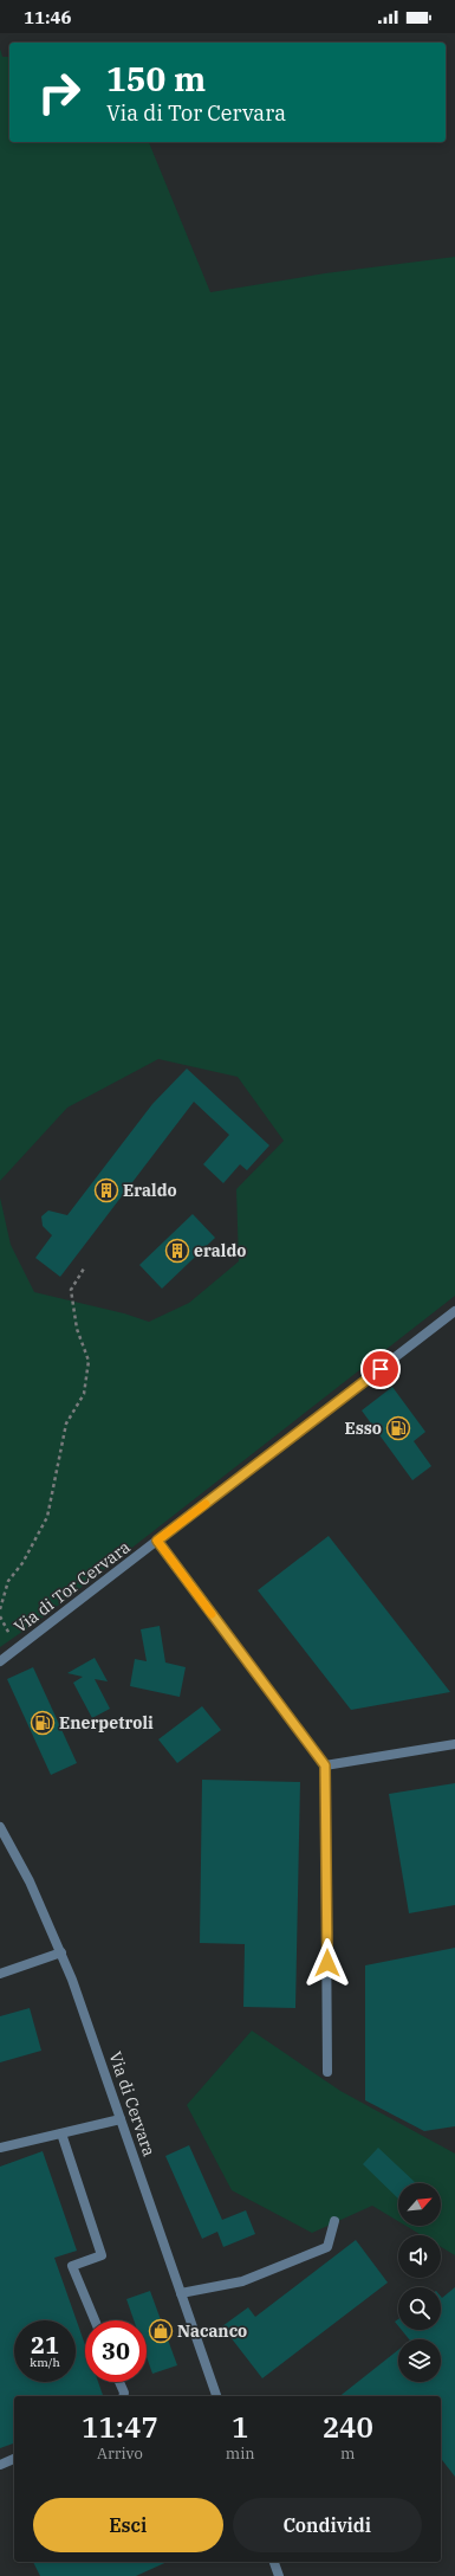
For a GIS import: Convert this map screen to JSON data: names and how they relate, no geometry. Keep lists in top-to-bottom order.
{
  "streets": {
    "street": ["Via di Tor Cervara", "Via di Cervara"]
  },
  "places": {
    "building": ["Eraldo", "eraldo"],
    "fuel station": ["Esso", "Enerpetroli"],
    "shop": ["Nacanco"]
  },
  "north": "top right",
  "page": {
    "status": "11:46",
    "turn": ["150 m", "Via di Tor Cervara"],
    "speed": "21 km/h",
    "limit": "30",
    "eta": [
      "11:47",
      "Arrivo",
      "1",
      "min",
      "240",
      "m"
    ],
    "buttons": ["Esci", "Condividi"]
  }
}
